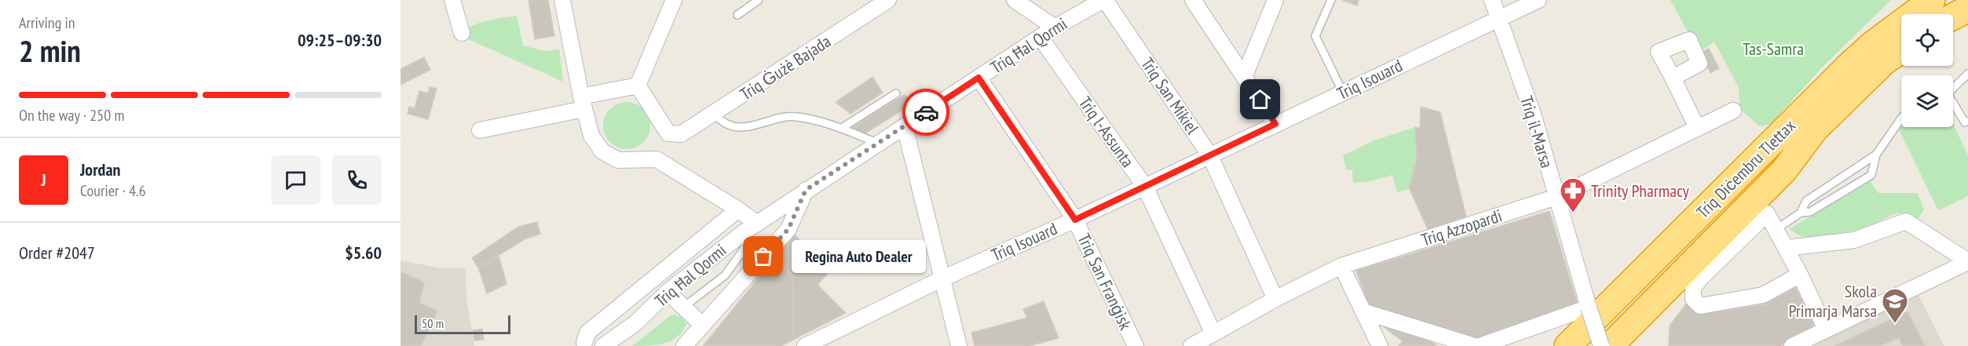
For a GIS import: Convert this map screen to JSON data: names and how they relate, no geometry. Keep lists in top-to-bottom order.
{
  "streets": {
    "highway": ["Triq Diċembru Tlettax"],
    "street": [
      "Triq Ħal Qormi",
      "Triq Ġużè Bajada",
      "Triq Isouard",
      "Triq San Mikiel",
      "Triq l-Assunta",
      "Triq il-Marsa",
      "Triq Azzopardi",
      "Triq San Franġisk"
    ]
  },
  "crossings": [
    ["Triq Ħal Qormi", "Triq San Mikiel"],
    ["Triq Ħal Qormi", "Triq l-Assunta"],
    ["Triq Ħal Qormi", "Triq San Franġisk"],
    ["Triq Isouard", "Triq San Mikiel"],
    ["Triq Isouard", "Triq l-Assunta"],
    ["Triq Isouard", "Triq il-Marsa"],
    ["Triq Isouard", "Triq San Franġisk"],
    ["Triq San Mikiel", "Triq Azzopardi"],
    ["Triq l-Assunta", "Triq Azzopardi"],
    ["Triq il-Marsa", "Triq Azzopardi"]
  ],
  "parks": ["Tas-Samra"],
  "places": {
    "pharmacy": ["Trinity Pharmacy"],
    "other": ["Regina Auto Dealer"],
    "school or university": ["Skola Primarja Marsa"]
  },
  "scale_bar": "50 m",
  "page": {
    "heading": ["2 min", "Arriving in", "09:25–09:30"],
    "panel": [
      "Jordan",
      "Courier · 4.6",
      "Order #2047",
      "$5.60"
    ],
    "bar": "On the way · 250 m",
    "round": "J",
    "bubble": "Regina Auto Dealer",
    "scale": "50 m"
  }
}
